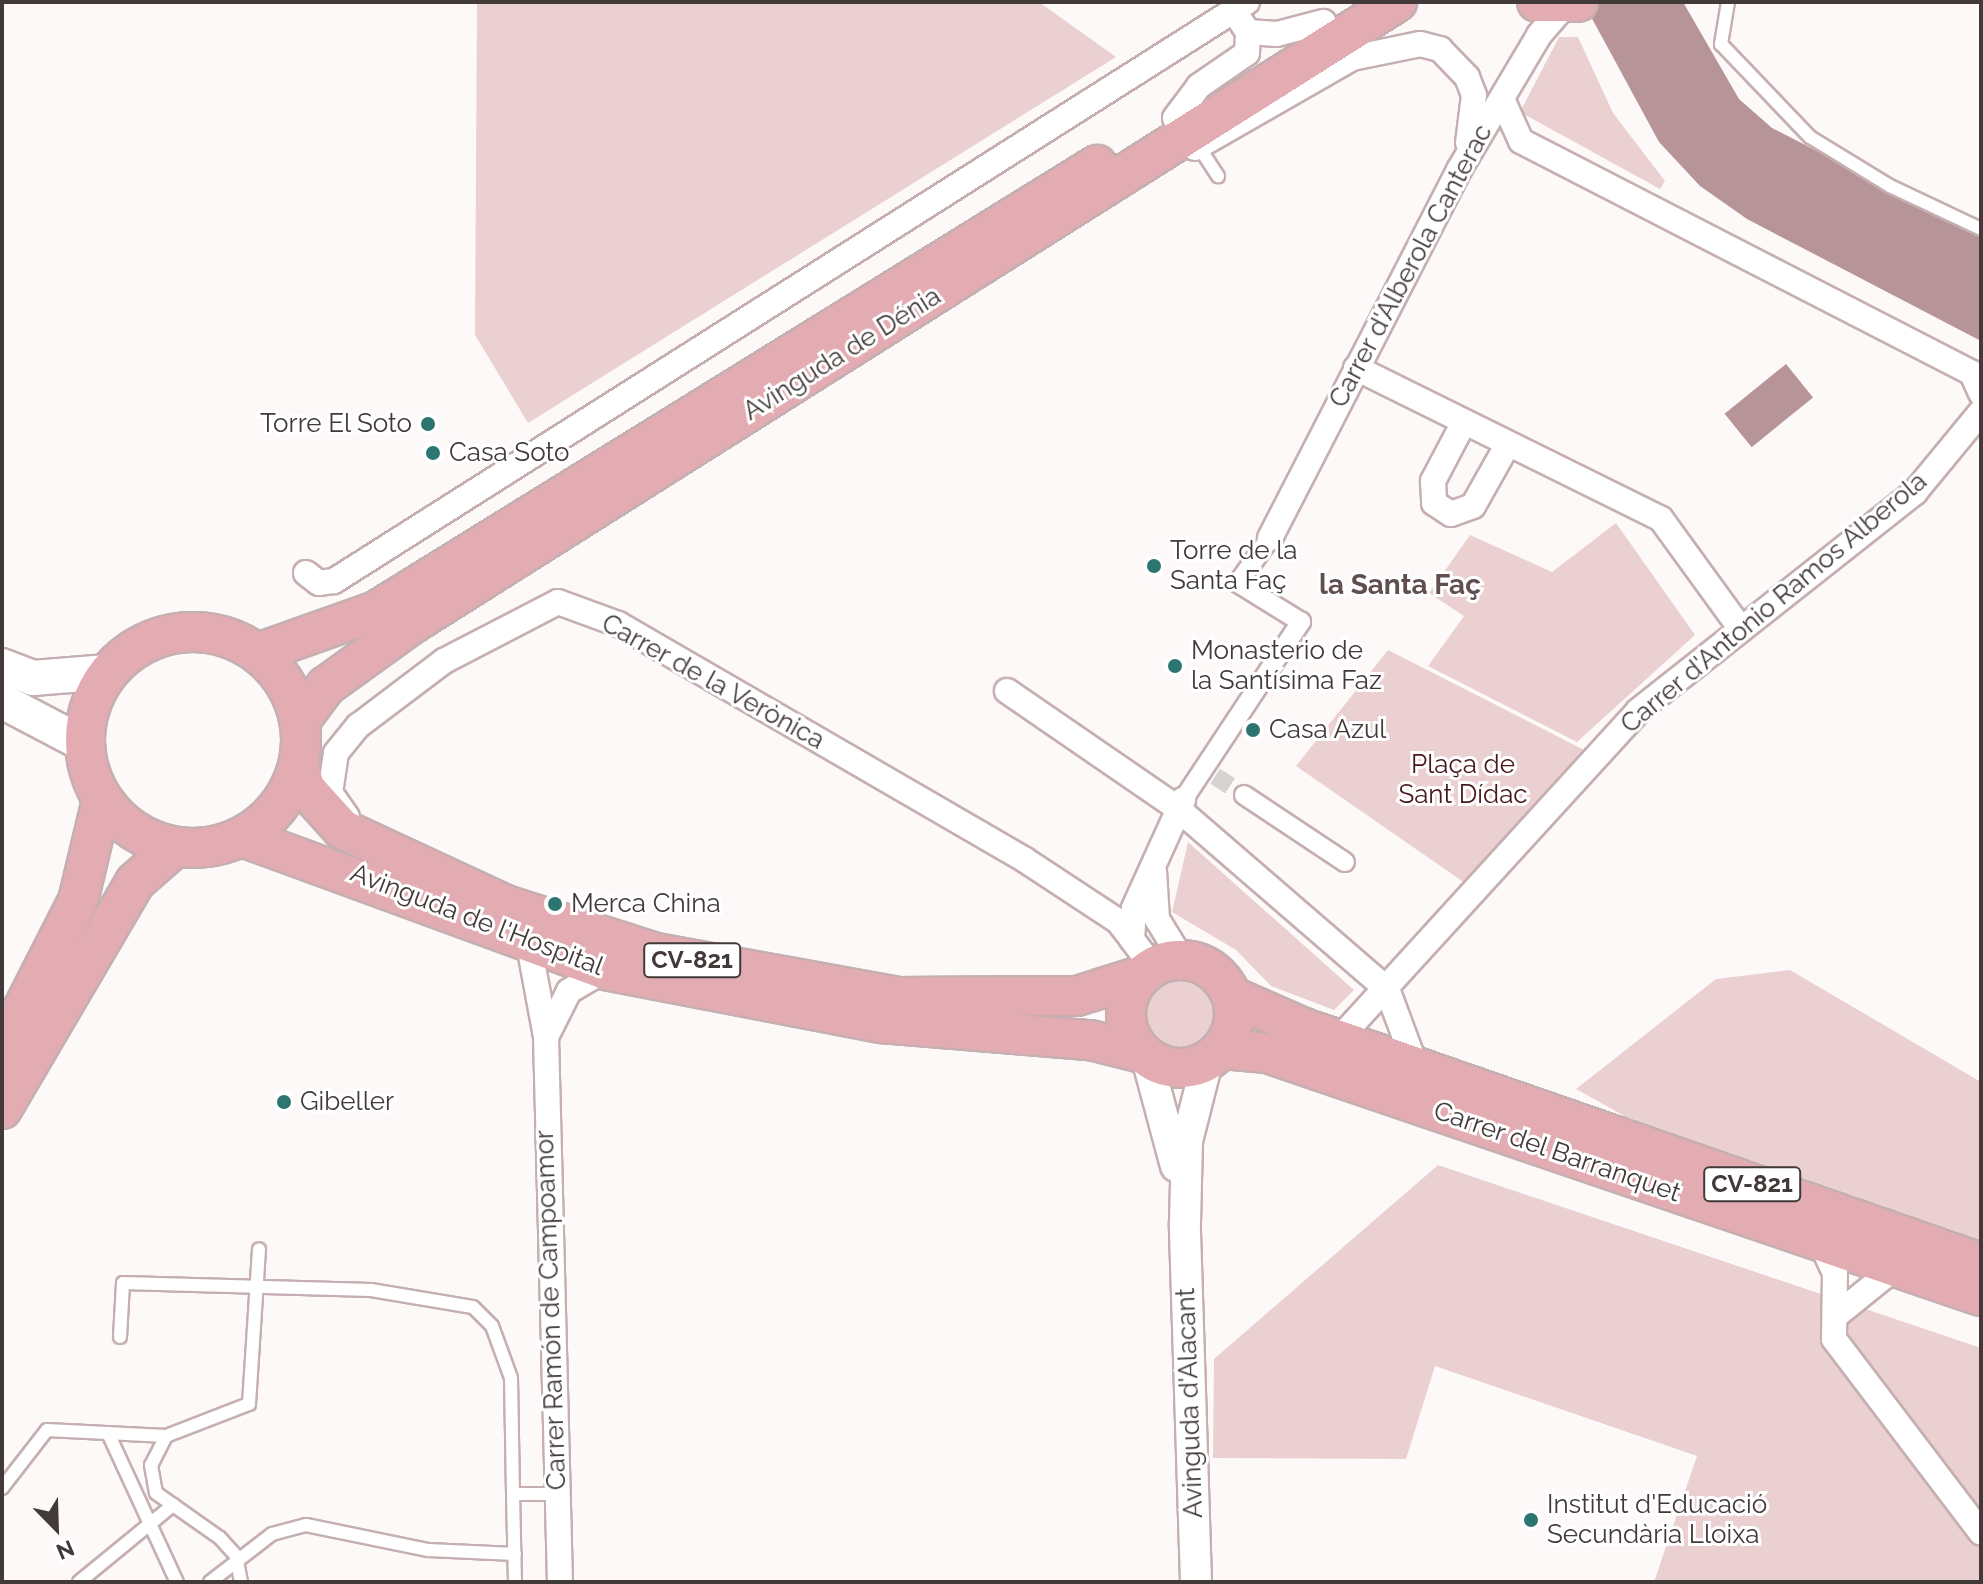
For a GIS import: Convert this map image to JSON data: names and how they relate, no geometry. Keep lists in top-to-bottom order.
{
  "streets": {
    "main road": [
      "Avinguda de Dénia",
      "Avinguda de l'Hospital",
      "CV-821",
      "Carrer del Barranquet"
    ],
    "street": [
      "Carrer d'Alberola Canterac",
      "Carrer d'Antonio Ramos Alberola",
      "Carrer de la Verònica",
      "Carrer Ramón de Campoamor",
      "Avinguda d'Alacant"
    ]
  },
  "crossings": [
    ["Avinguda de Dénia", "Avinguda de l'Hospital"],
    ["Avinguda de Dénia", "CV-821"],
    ["Carrer d'Antonio Ramos Alberola", "Carrer del Barranquet"],
    ["Carrer de la Verònica", "Avinguda de l'Hospital"],
    ["Carrer de la Verònica", "CV-821"],
    ["Carrer de la Verònica", "Carrer del Barranquet"],
    ["Carrer de la Verònica", "Avinguda d'Alacant"],
    ["Avinguda de l'Hospital", "CV-821"],
    ["Avinguda de l'Hospital", "Carrer del Barranquet"],
    ["Avinguda de l'Hospital", "Carrer Ramón de Campoamor"],
    ["Avinguda de l'Hospital", "Avinguda d'Alacant"],
    ["CV-821", "Carrer del Barranquet"],
    ["CV-821", "Avinguda d'Alacant"],
    ["Carrer del Barranquet", "Avinguda d'Alacant"]
  ],
  "districts": ["la Santa Faç"],
  "parks": ["Plaça de Sant Dídac"],
  "places": [
    "Torre El Soto",
    "Casa Soto",
    "Torre de la Santa Faç",
    "Monasterio de la Santísima Faz",
    "Casa Azul",
    "Merca China",
    "Gibeller",
    "Institut d'Educació Secundària Lloixa"
  ],
  "north": "bottom right"
}
